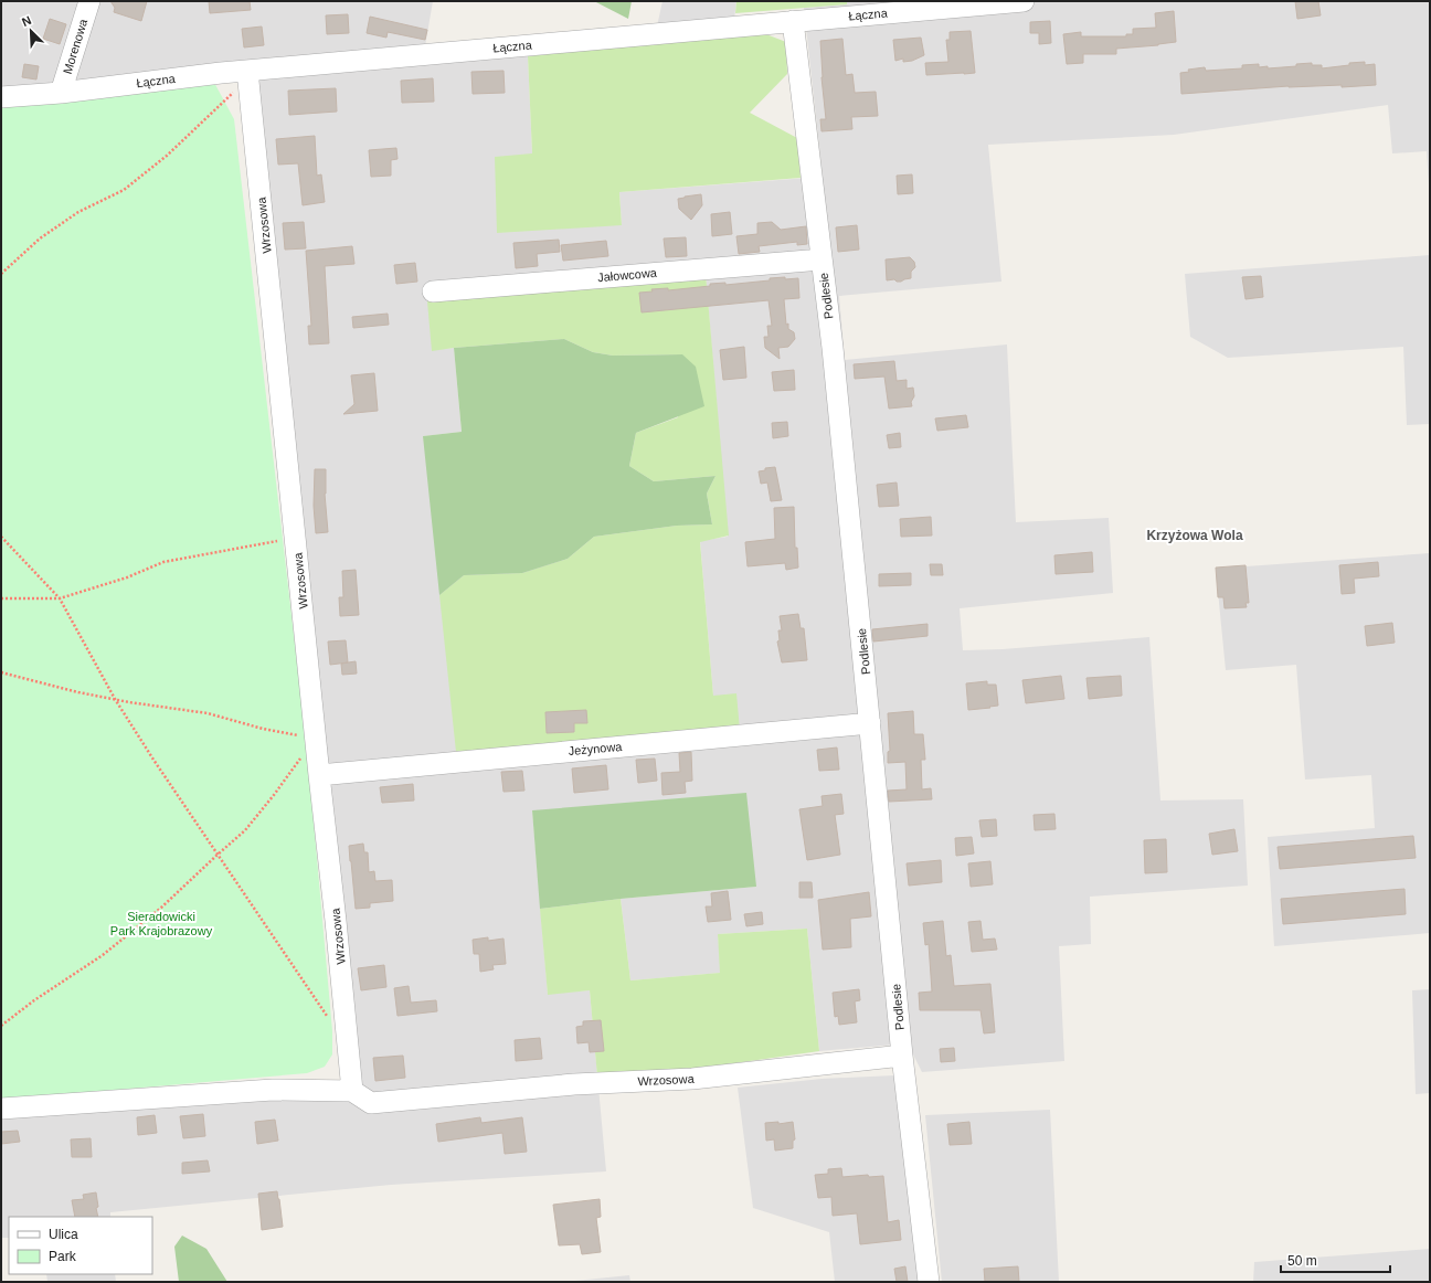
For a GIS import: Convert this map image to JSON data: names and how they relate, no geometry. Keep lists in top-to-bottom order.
{
  "streets": {
    "street": [
      "Łączna",
      "Morenowa",
      "Wrzosowa",
      "Jałowcowa",
      "Podlesie",
      "Jeżynowa"
    ]
  },
  "crossings": [
    ["Łączna", "Morenowa"],
    ["Łączna", "Wrzosowa"],
    ["Łączna", "Podlesie"],
    ["Wrzosowa", "Podlesie"],
    ["Wrzosowa", "Jeżynowa"],
    ["Jałowcowa", "Podlesie"],
    ["Podlesie", "Jeżynowa"]
  ],
  "districts": ["Krzyżowa Wola"],
  "parks": ["Sieradowicki Park Krajobrazowy"],
  "legend": ["Ulica", "Park"],
  "scale_bar": "50 m",
  "north": "top left"
}
